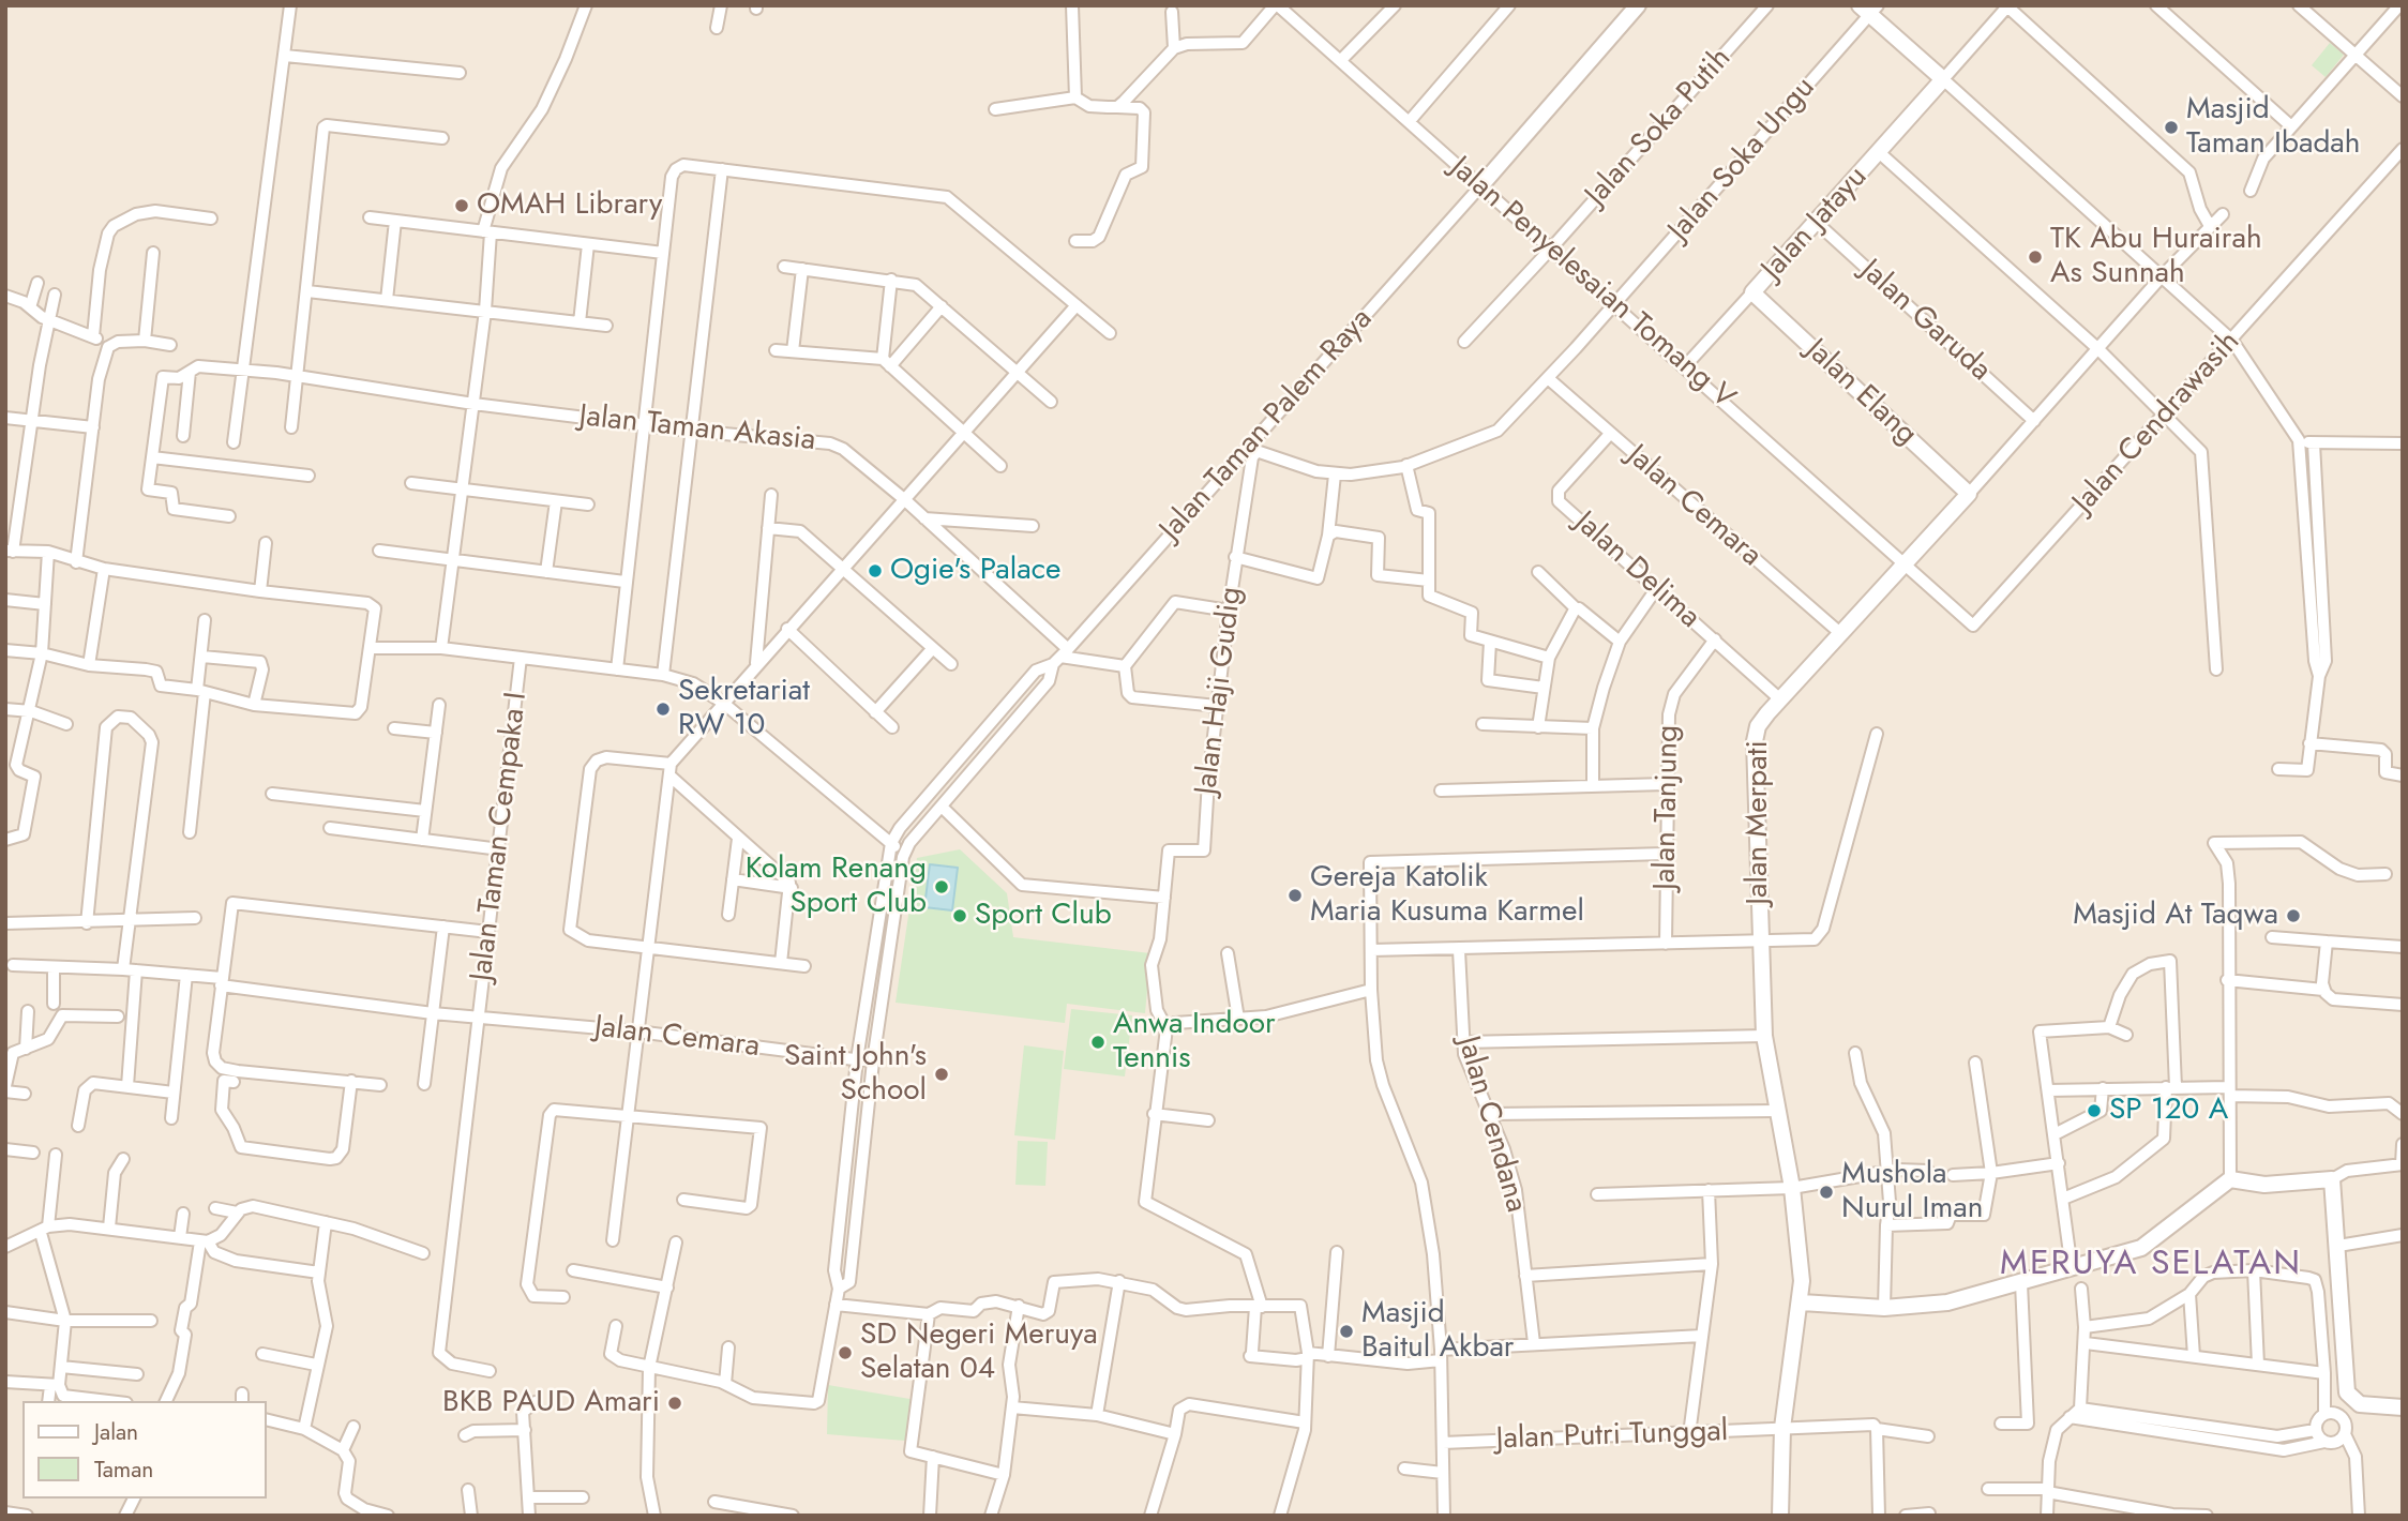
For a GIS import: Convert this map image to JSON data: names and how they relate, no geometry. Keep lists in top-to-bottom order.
{
  "streets": {
    "street": [
      "Jalan Soka Putih",
      "Jalan Soka Ungu",
      "Jalan Jatayu",
      "Jalan Penyelesaian Tomang V",
      "Jalan Garuda",
      "Jalan Elang",
      "Jalan Cendrawasih",
      "Jalan Taman Palem Raya",
      "Jalan Taman Akasia",
      "Jalan Cemara",
      "Jalan Delima",
      "Jalan Haji Gudig",
      "Jalan Tanjung",
      "Jalan Merpati",
      "Jalan Taman Cempaka I",
      "Jalan Cendana",
      "Jalan Putri Tunggal"
    ]
  },
  "crossings": [
    ["Jalan Soka Putih", "Jalan Penyelesaian Tomang V"],
    ["Jalan Soka Ungu", "Jalan Penyelesaian Tomang V"],
    ["Jalan Soka Ungu", "Jalan Cemara"],
    ["Jalan Jatayu", "Jalan Penyelesaian Tomang V"],
    ["Jalan Jatayu", "Jalan Garuda"],
    ["Jalan Jatayu", "Jalan Elang"],
    ["Jalan Penyelesaian Tomang V", "Jalan Cendrawasih"],
    ["Jalan Penyelesaian Tomang V", "Jalan Taman Palem Raya"],
    ["Jalan Penyelesaian Tomang V", "Jalan Merpati"],
    ["Jalan Garuda", "Jalan Merpati"],
    ["Jalan Elang", "Jalan Merpati"],
    ["Jalan Cendrawasih", "Jalan Merpati"],
    ["Jalan Taman Palem Raya", "Jalan Taman Akasia"],
    ["Jalan Taman Palem Raya", "Jalan Cemara"],
    ["Jalan Taman Palem Raya", "Jalan Haji Gudig"],
    ["Jalan Cemara", "Jalan Delima"],
    ["Jalan Cemara", "Jalan Merpati"],
    ["Jalan Cemara", "Jalan Taman Cempaka I"],
    ["Jalan Delima", "Jalan Tanjung"],
    ["Jalan Delima", "Jalan Merpati"],
    ["Jalan Merpati", "Jalan Putri Tunggal"]
  ],
  "districts": ["MERUYA SELATAN"],
  "places": [
    "Masjid Taman Ibadah",
    "OMAH Library",
    "TK Abu Hurairah As Sunnah",
    "Ogie's Palace",
    "Sekretariat RW 10",
    "Kolam Renang Sport Club",
    "Gereja Katolik Maria Kusuma Karmel",
    "Sport Club",
    "Masjid At Taqwa",
    "Anwa Indoor Tennis",
    "Saint John's School",
    "SP 120 A",
    "Mushola Nurul Iman",
    "Masjid Baitul Akbar",
    "SD Negeri Meruya Selatan 04",
    "BKB PAUD Amari"
  ],
  "legend": ["Jalan", "Taman"]
}
